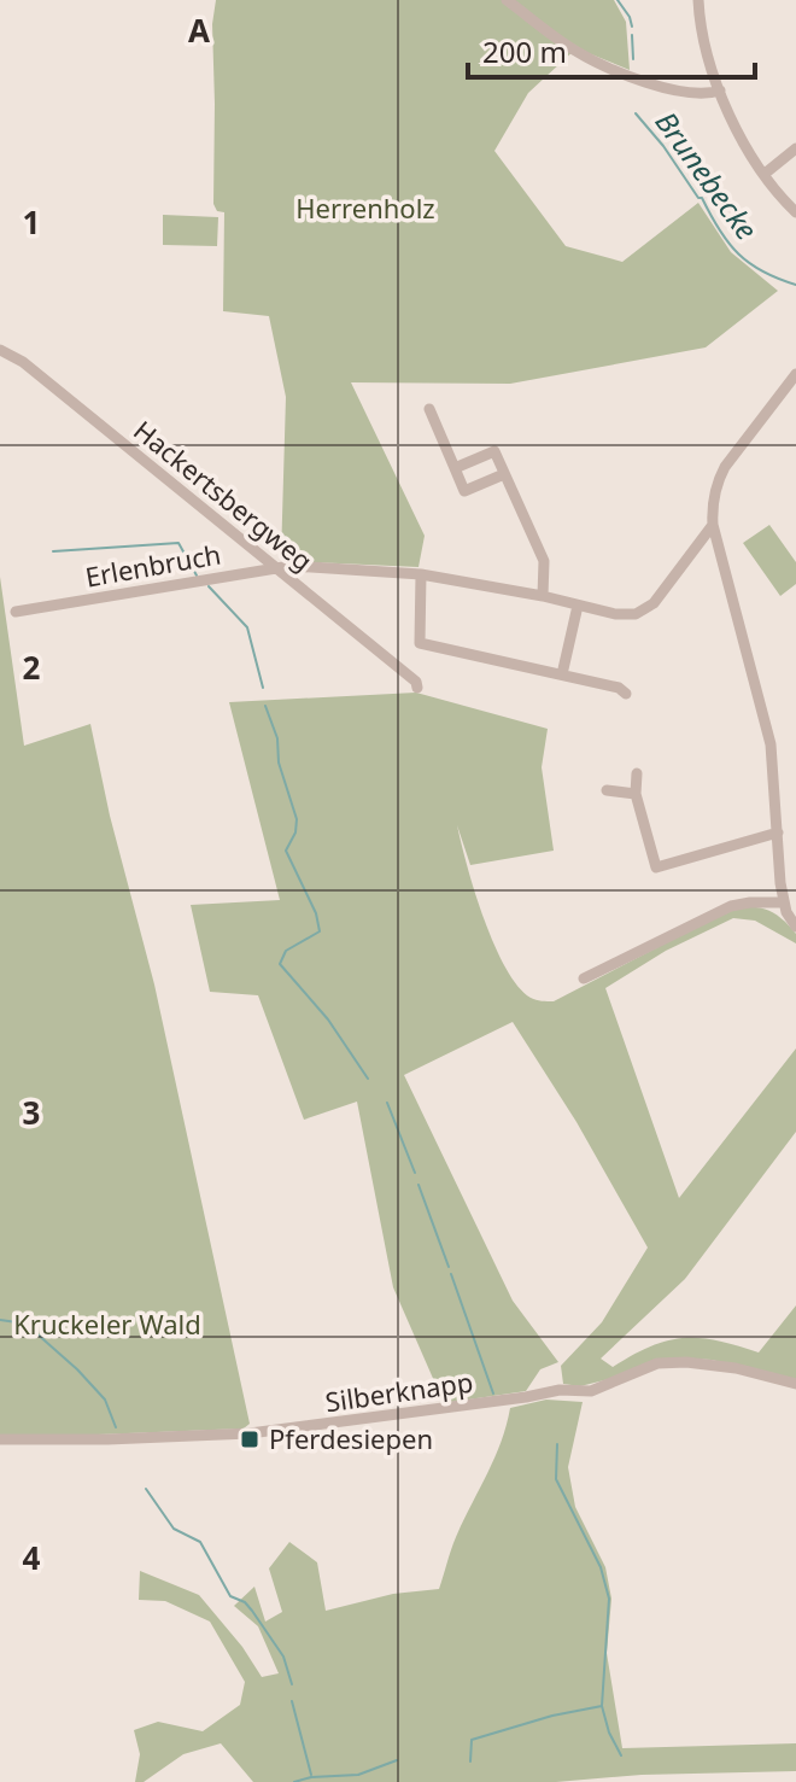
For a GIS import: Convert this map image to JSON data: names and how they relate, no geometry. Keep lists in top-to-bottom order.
{
  "streets": {
    "street": ["Hackertsbergweg", "Erlenbruch", "Silberknapp"]
  },
  "crossings": [
    ["Hackertsbergweg", "Erlenbruch"]
  ],
  "water": ["Brunebecke"],
  "parks": ["Herrenholz", "Kruckeler Wald"],
  "places": {
    "transit": ["Pferdesiepen"]
  },
  "scale_bar": "200 m",
  "grid": {
    "columns": ["A"],
    "rows": [
      "1",
      "2",
      "3",
      "4"
    ]
  }
}
